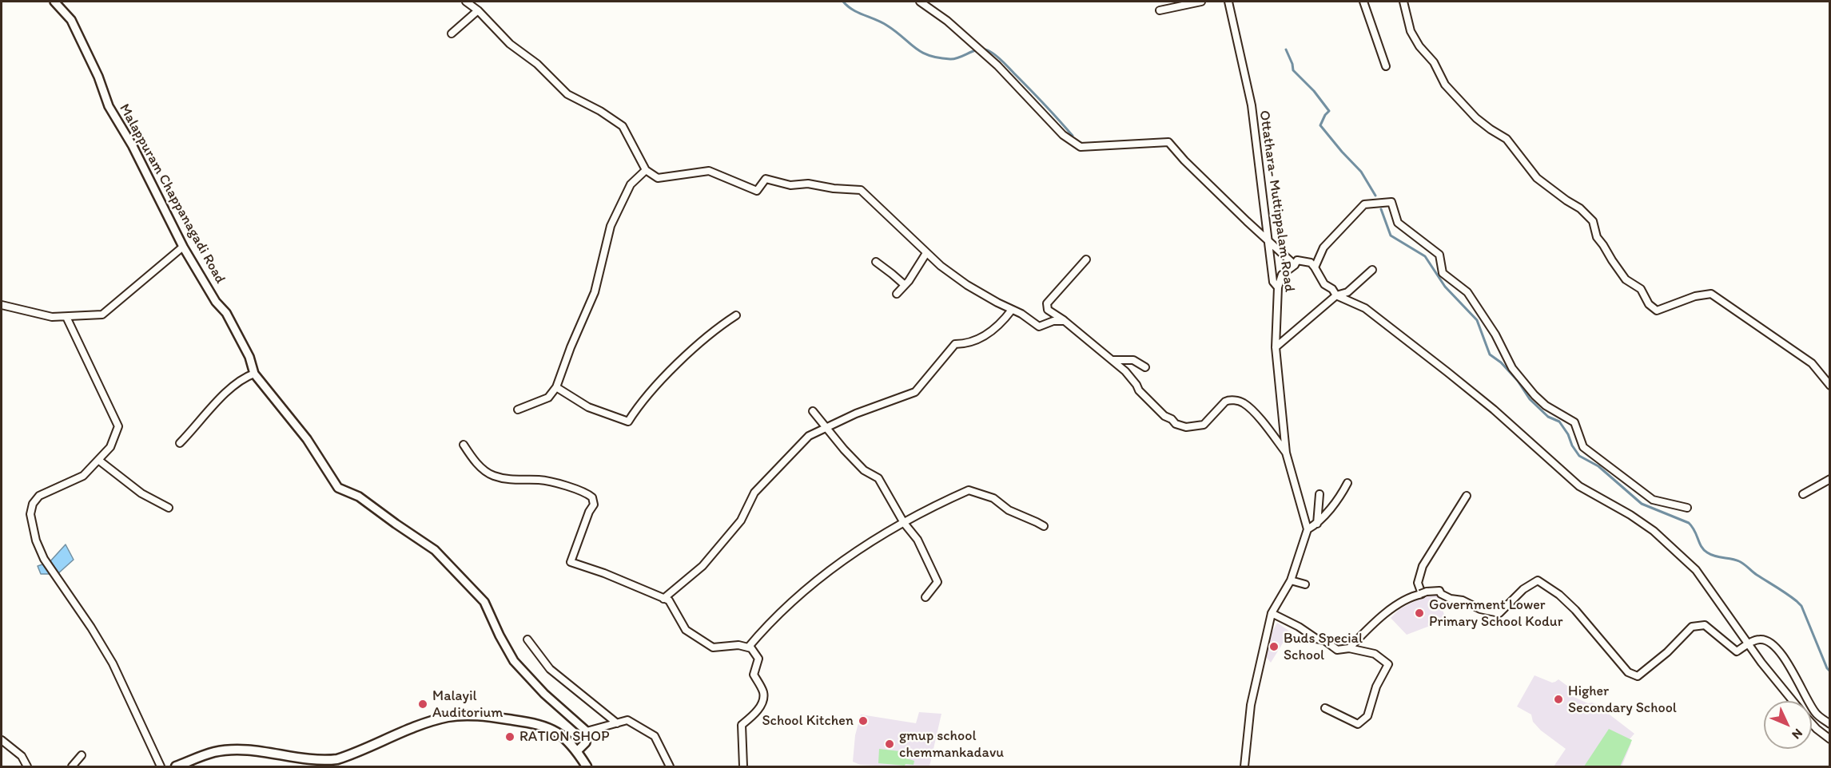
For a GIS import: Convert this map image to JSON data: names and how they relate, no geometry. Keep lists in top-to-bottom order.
{
  "streets": {
    "street": ["Malappuram Chappanagadi Road", "Ottathara- Muttippalam Road"]
  },
  "places": [
    "Government Lower Primary School Kodur",
    "Buds Special School",
    "Higher Secondary School",
    "Malayil Auditorium",
    "School Kitchen",
    "RATION SHOP",
    "gmup school chemmankadavu"
  ],
  "north": "bottom right"
}
